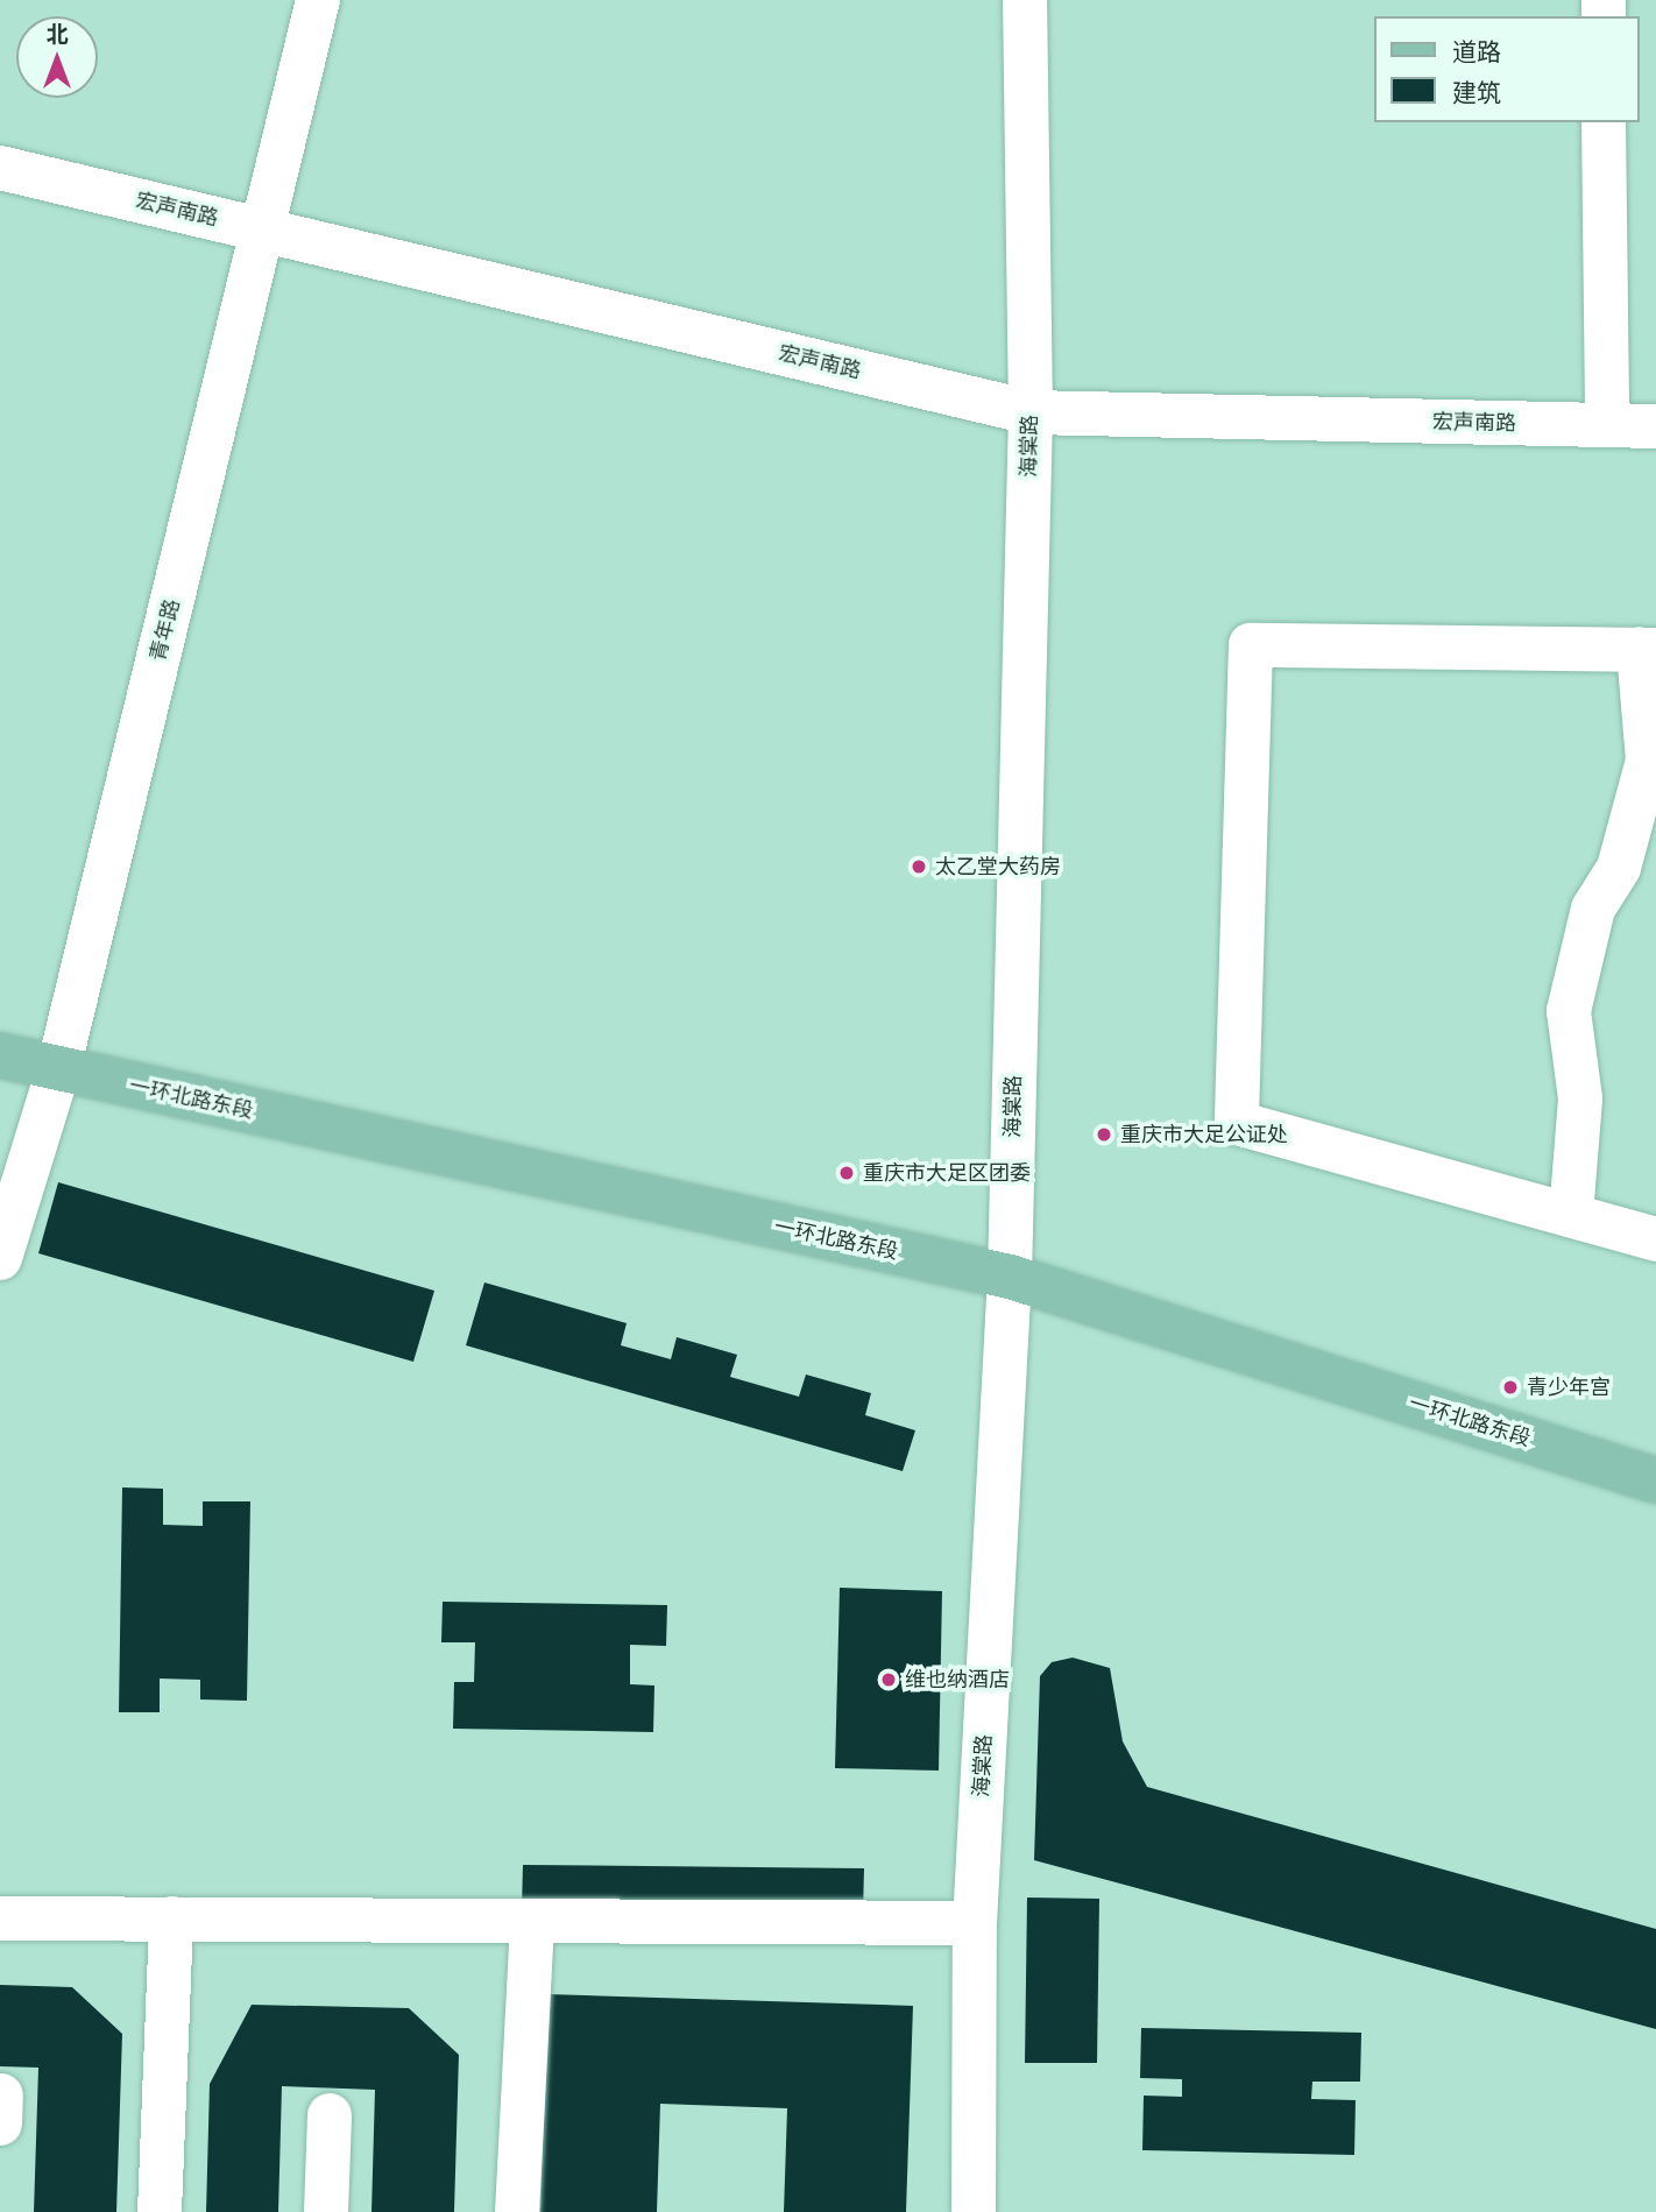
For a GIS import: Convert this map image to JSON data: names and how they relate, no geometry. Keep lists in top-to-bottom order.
{
  "streets": {
    "main road": ["一环北路东段"],
    "street": ["宏声南路", "海棠路", "青年路"]
  },
  "crossings": [
    ["宏声南路", "海棠路"],
    ["海棠路", "一环北路东段"],
    ["青年路", "一环北路东段"]
  ],
  "places": [
    "太乙堂大药房",
    "重庆市大足公证处",
    "重庆市大足区团委",
    "青少年宫",
    "维也纳酒店"
  ],
  "legend": ["道路", "建筑"],
  "north": "top"
}
